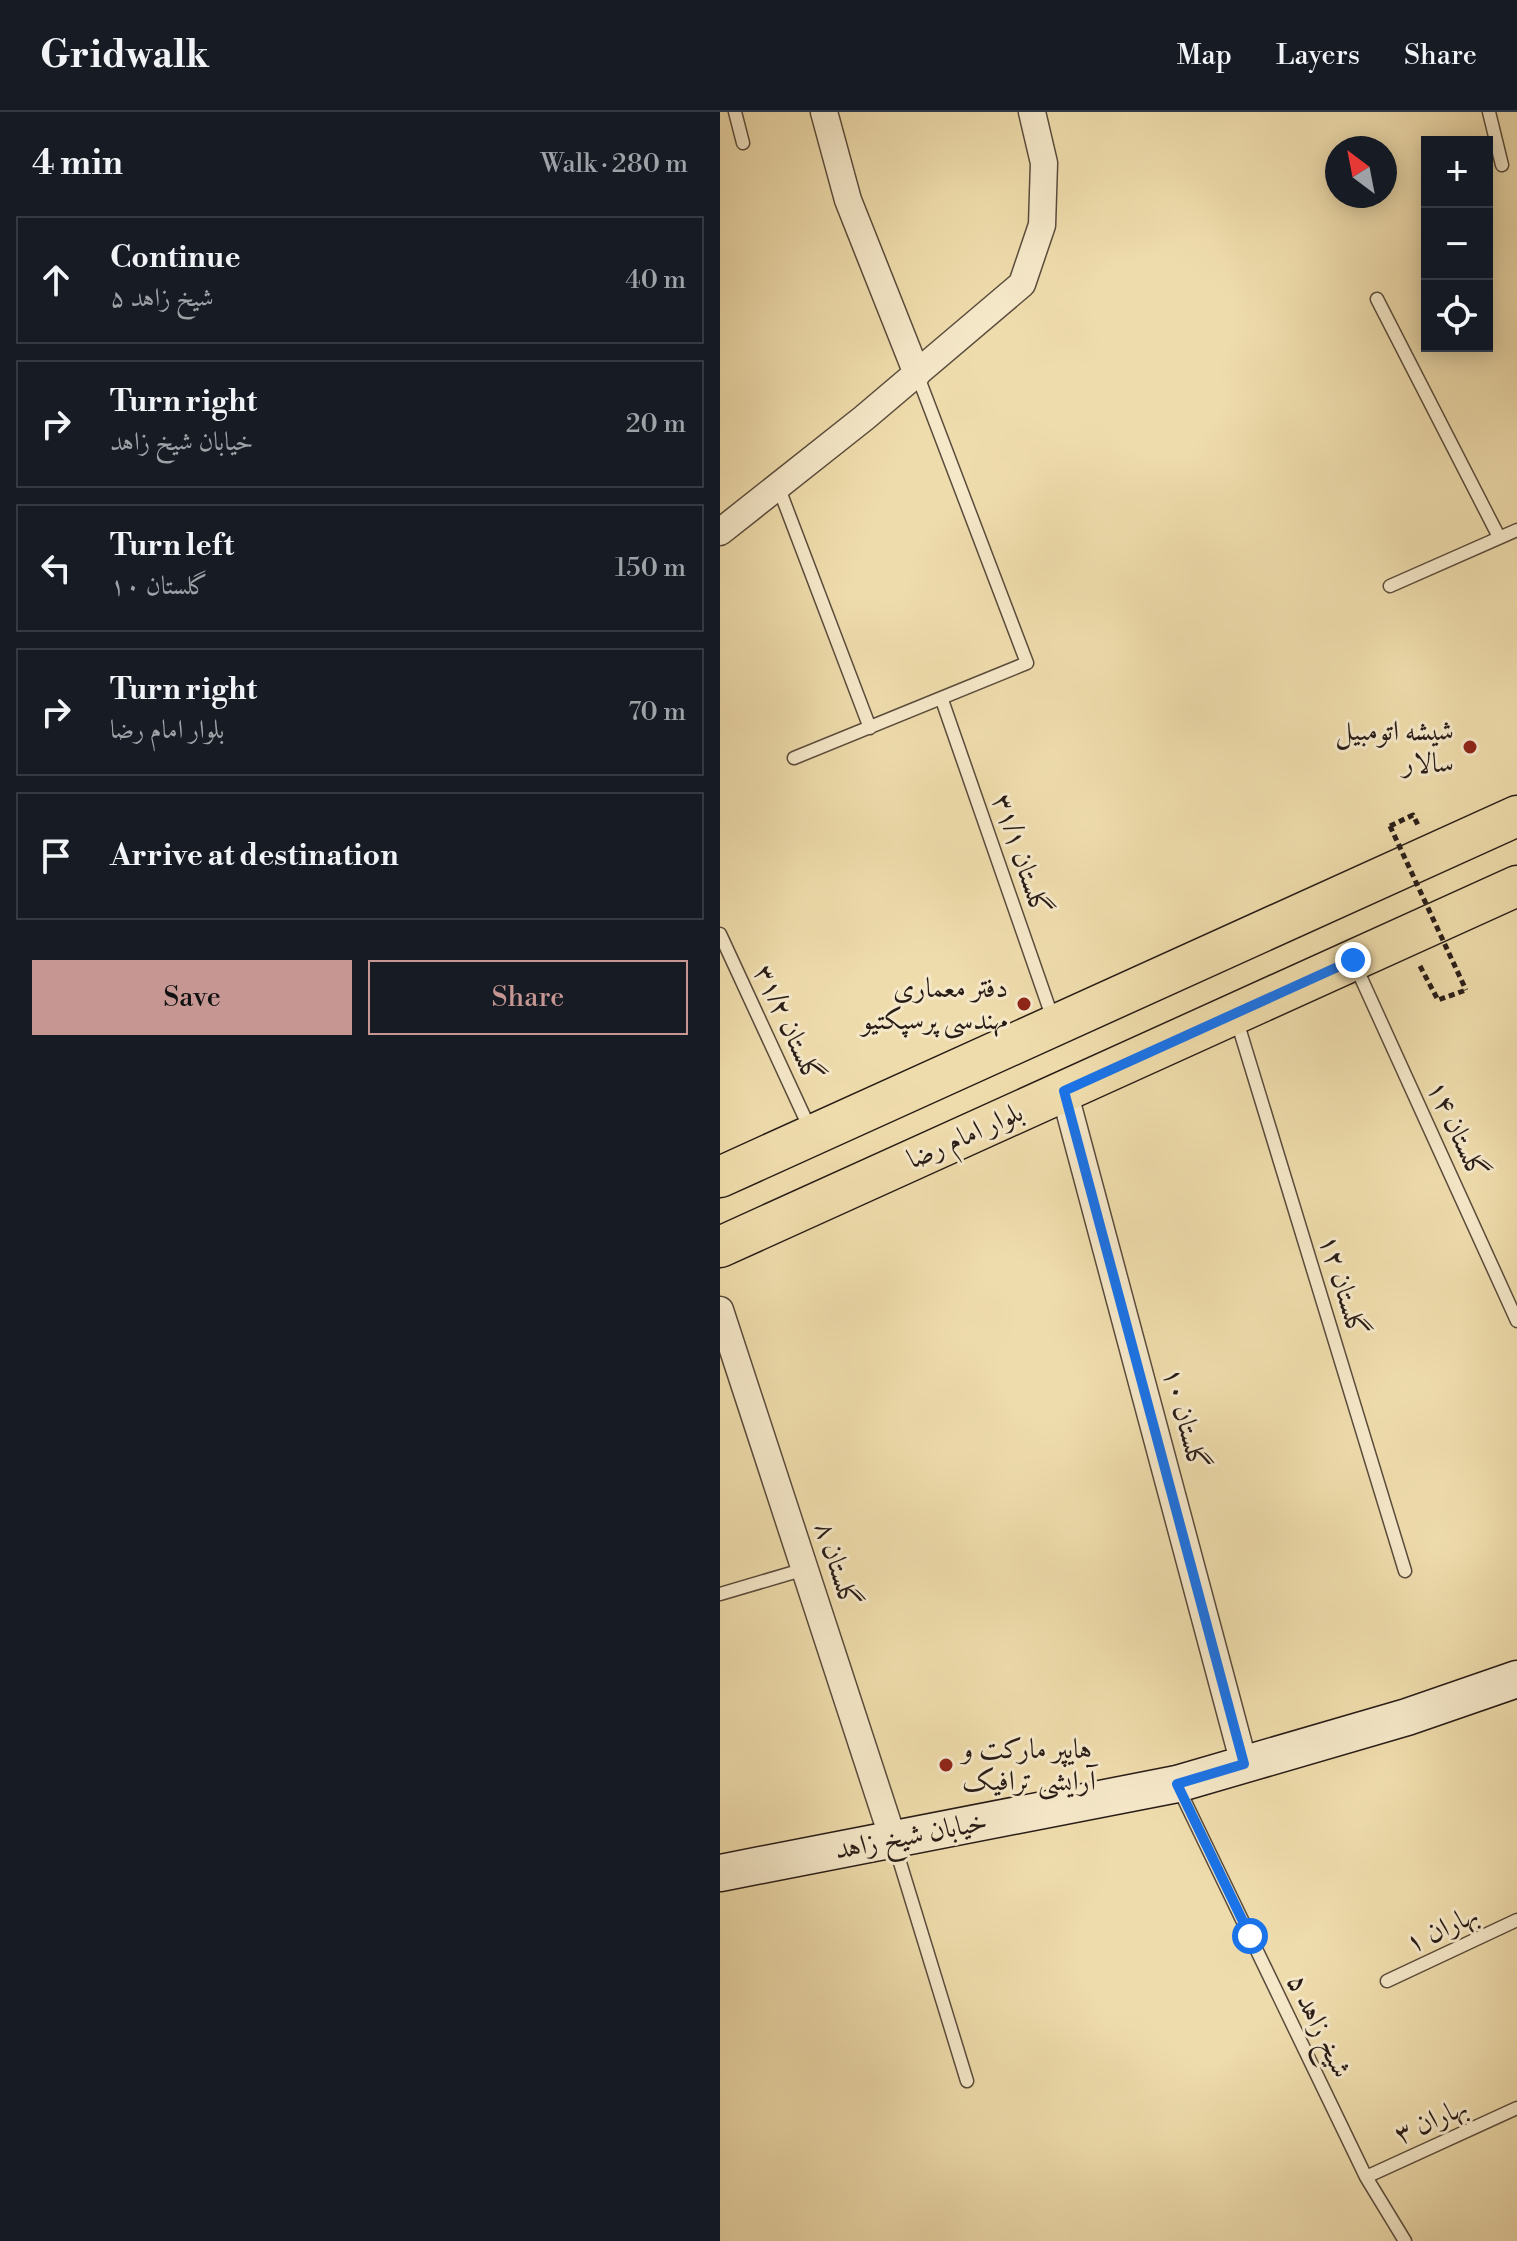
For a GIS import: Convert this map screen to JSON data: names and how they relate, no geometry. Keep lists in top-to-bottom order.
{
  "streets": {
    "main road": ["بلوار امام رضا"],
    "street": ["گلستان ۱۰", "گلستان ۸", "خیابان شیخ زاهد"],
    "lane": [
      "گلستان ۳۱/۱",
      "گلستان ۳۱/۲",
      "گلستان ۱۴",
      "گلستان ۱۲",
      "بهاران ۱",
      "شیخ زاهد ۵",
      "بهاران ۳"
    ]
  },
  "crossings": [
    ["گلستان ۱۴", "بلوار امام رضا"],
    ["بلوار امام رضا", "گلستان ۱۲"],
    ["بلوار امام رضا", "گلستان ۱۰"],
    ["گلستان ۱۰", "خیابان شیخ زاهد"],
    ["گلستان ۸", "خیابان شیخ زاهد"],
    ["خیابان شیخ زاهد", "شیخ زاهد ۵"],
    ["شیخ زاهد ۵", "بهاران ۳"]
  ],
  "places": ["شیشه اتومبیل سالار", "دفتر معماری مهندسی پرسپکتیو", "هایپر مارکت و آرایشی ترافیک"],
  "north": "top left",
  "page": {
    "header": "Gridwalk",
    "nav": ["Map", "Layers", "Share"],
    "heading": ["4 min", "Walk · 280 m"],
    "map_buttons": ["+", "−"],
    "list": [
      ["Continue", "شیخ زاهد ۵", "40 m"],
      ["Turn right", "خیابان شیخ زاهد", "20 m"],
      ["Turn left", "گلستان ۱۰", "150 m"],
      ["Turn right", "بلوار امام رضا", "70 m"],
      "Arrive at destination"
    ],
    "buttons": ["Save", "Share"]
  }
}
